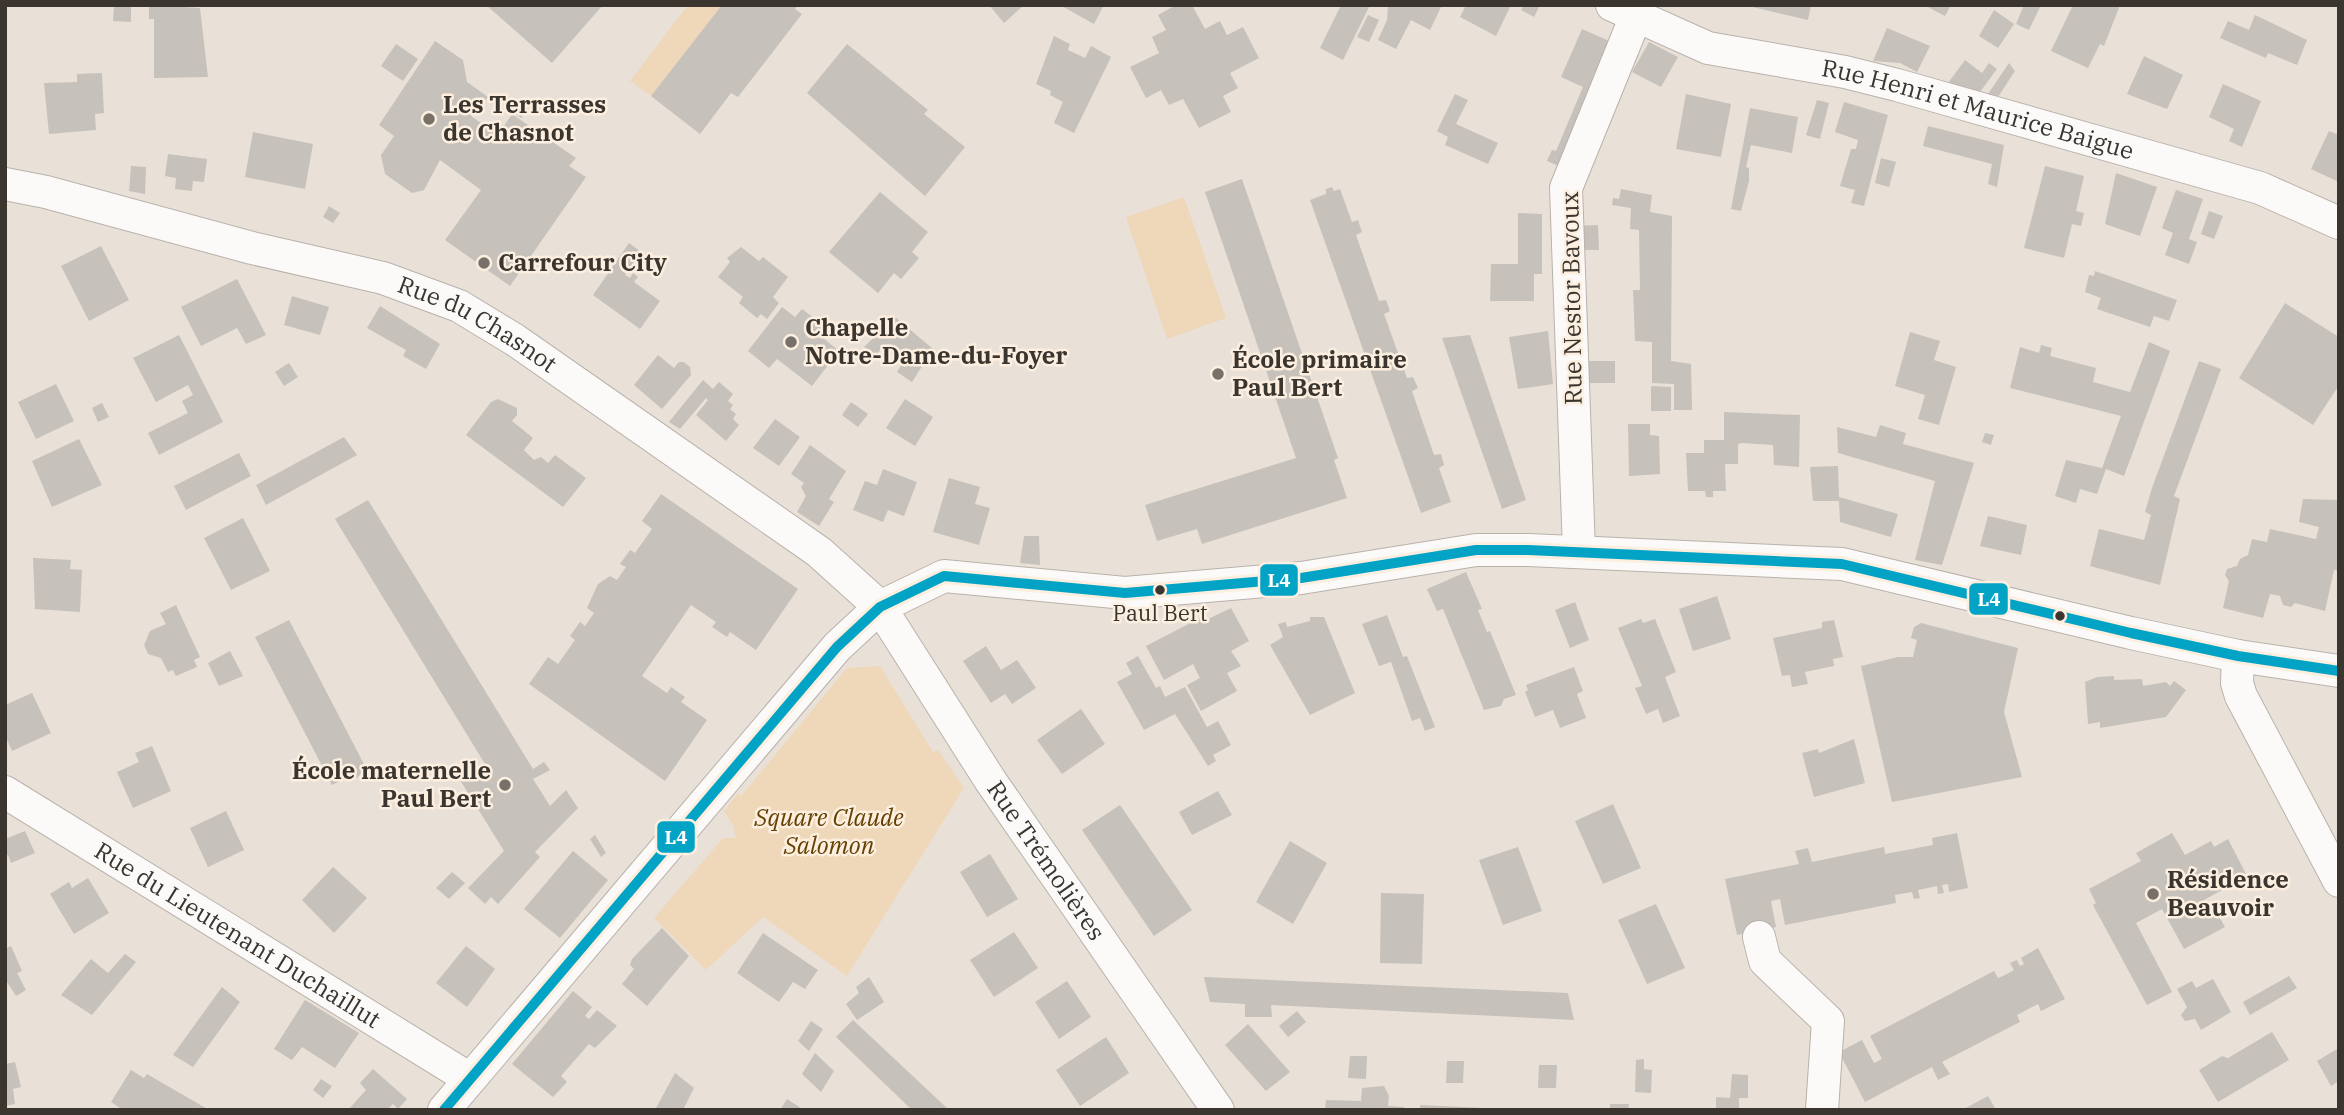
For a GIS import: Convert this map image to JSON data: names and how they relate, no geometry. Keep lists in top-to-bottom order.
{
  "streets": {
    "street": [
      "Rue Henri et Maurice Baigue",
      "Rue Nestor Bavoux",
      "Rue du Chasnot",
      "Rue Trémolières",
      "Rue du Lieutenant Duchaillut"
    ]
  },
  "crossings": [
    ["Rue Henri et Maurice Baigue", "Rue Nestor Bavoux"],
    ["Rue du Chasnot", "Rue Trémolières"]
  ],
  "parks": ["Square Claude Salomon"],
  "places": [
    "Les Terrasses de Chasnot",
    "Carrefour City",
    "Chapelle Notre-Dame-du-Foyer",
    "École primaire Paul Bert",
    "Paul Bert",
    "École maternelle Paul Bert",
    "Résidence Beauvoir"
  ],
  "lines": ["transit line L4"]
}
